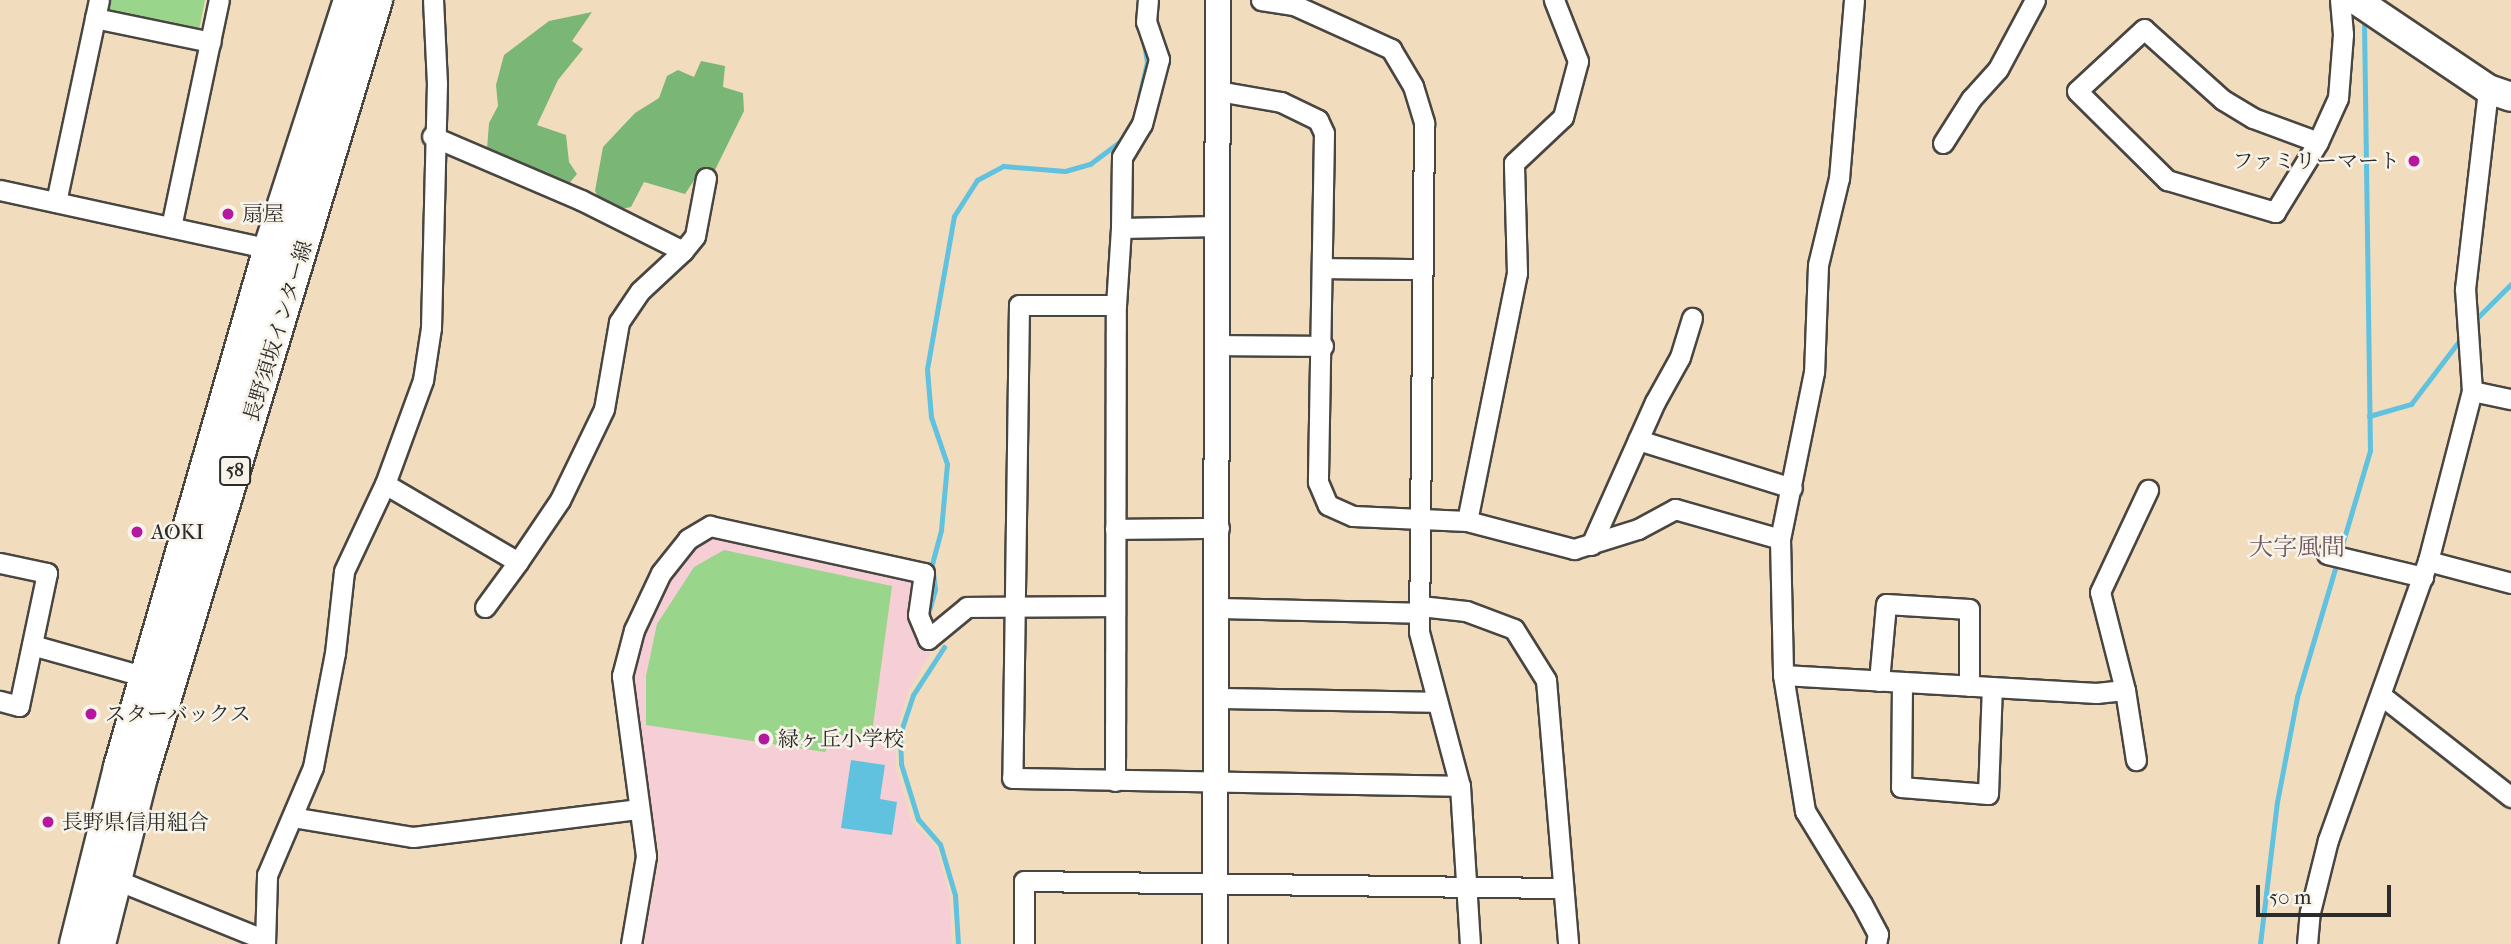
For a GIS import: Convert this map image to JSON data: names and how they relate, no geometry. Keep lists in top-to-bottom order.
{
  "streets": {
    "main road": ["長野須坂インター線", "58"]
  },
  "districts": ["大字風間"],
  "places": [
    "ファミリーマート",
    "扇屋",
    "AOKI",
    "スターバックス",
    "緑ヶ丘小学校",
    "長野県信用組合"
  ],
  "scale_bar": "50 m"
}
